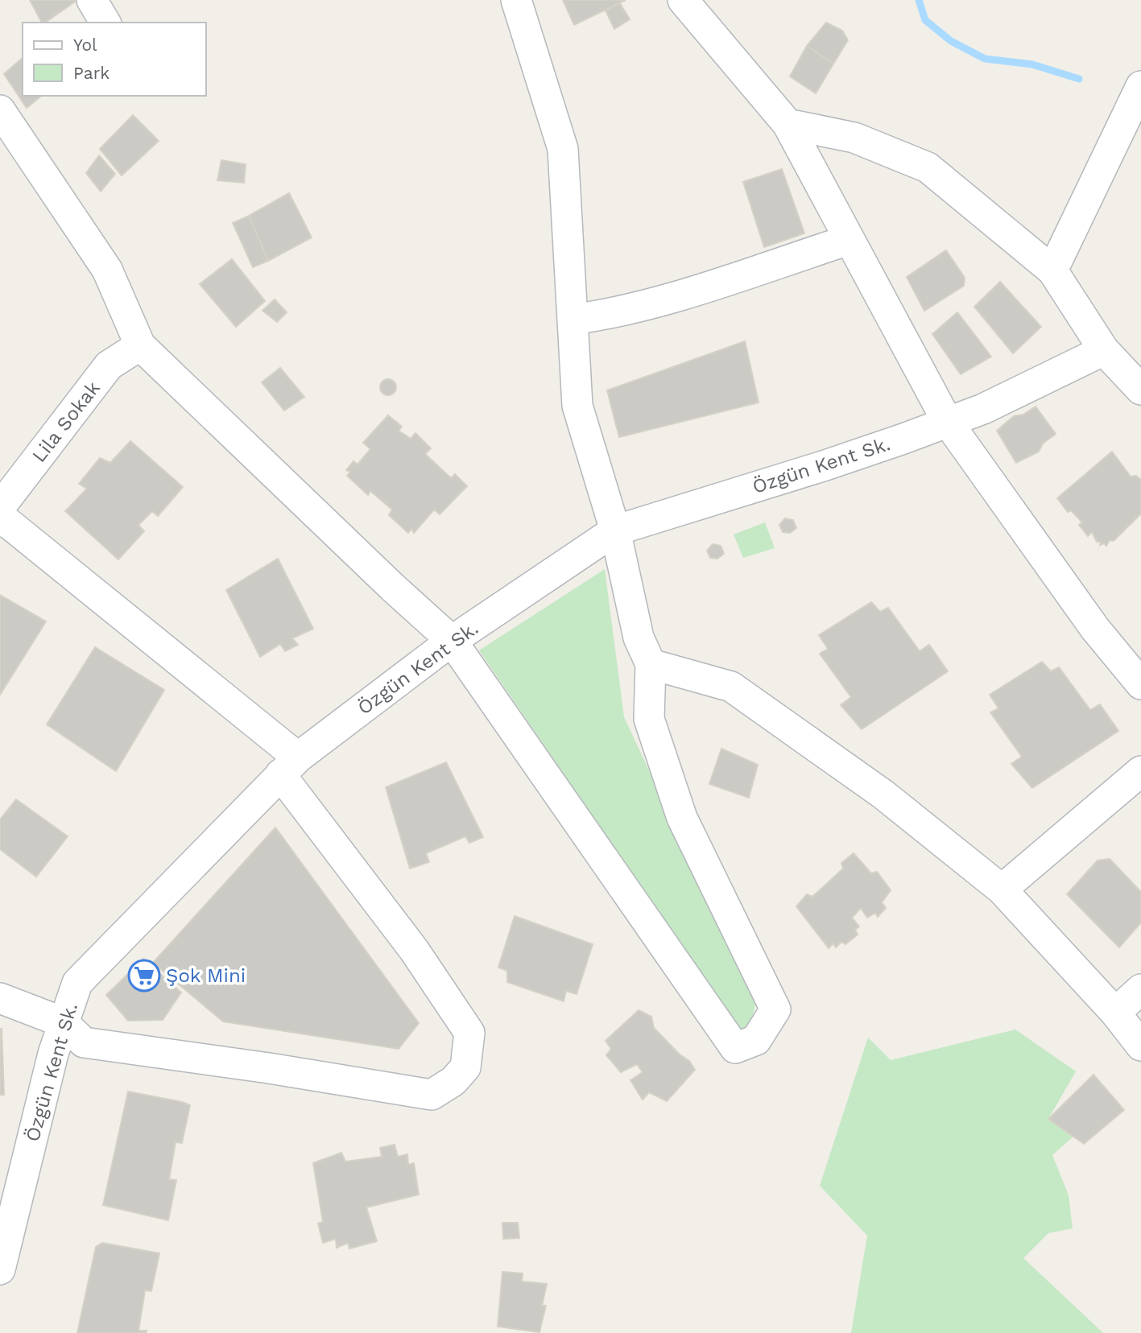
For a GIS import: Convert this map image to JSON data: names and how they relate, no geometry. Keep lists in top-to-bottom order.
{
  "streets": {
    "street": ["Lila Sokak", "Özgün Kent Sk."]
  },
  "places": {
    "supermarket": ["Şok Mini"]
  },
  "legend": ["Yol", "Park"]
}
